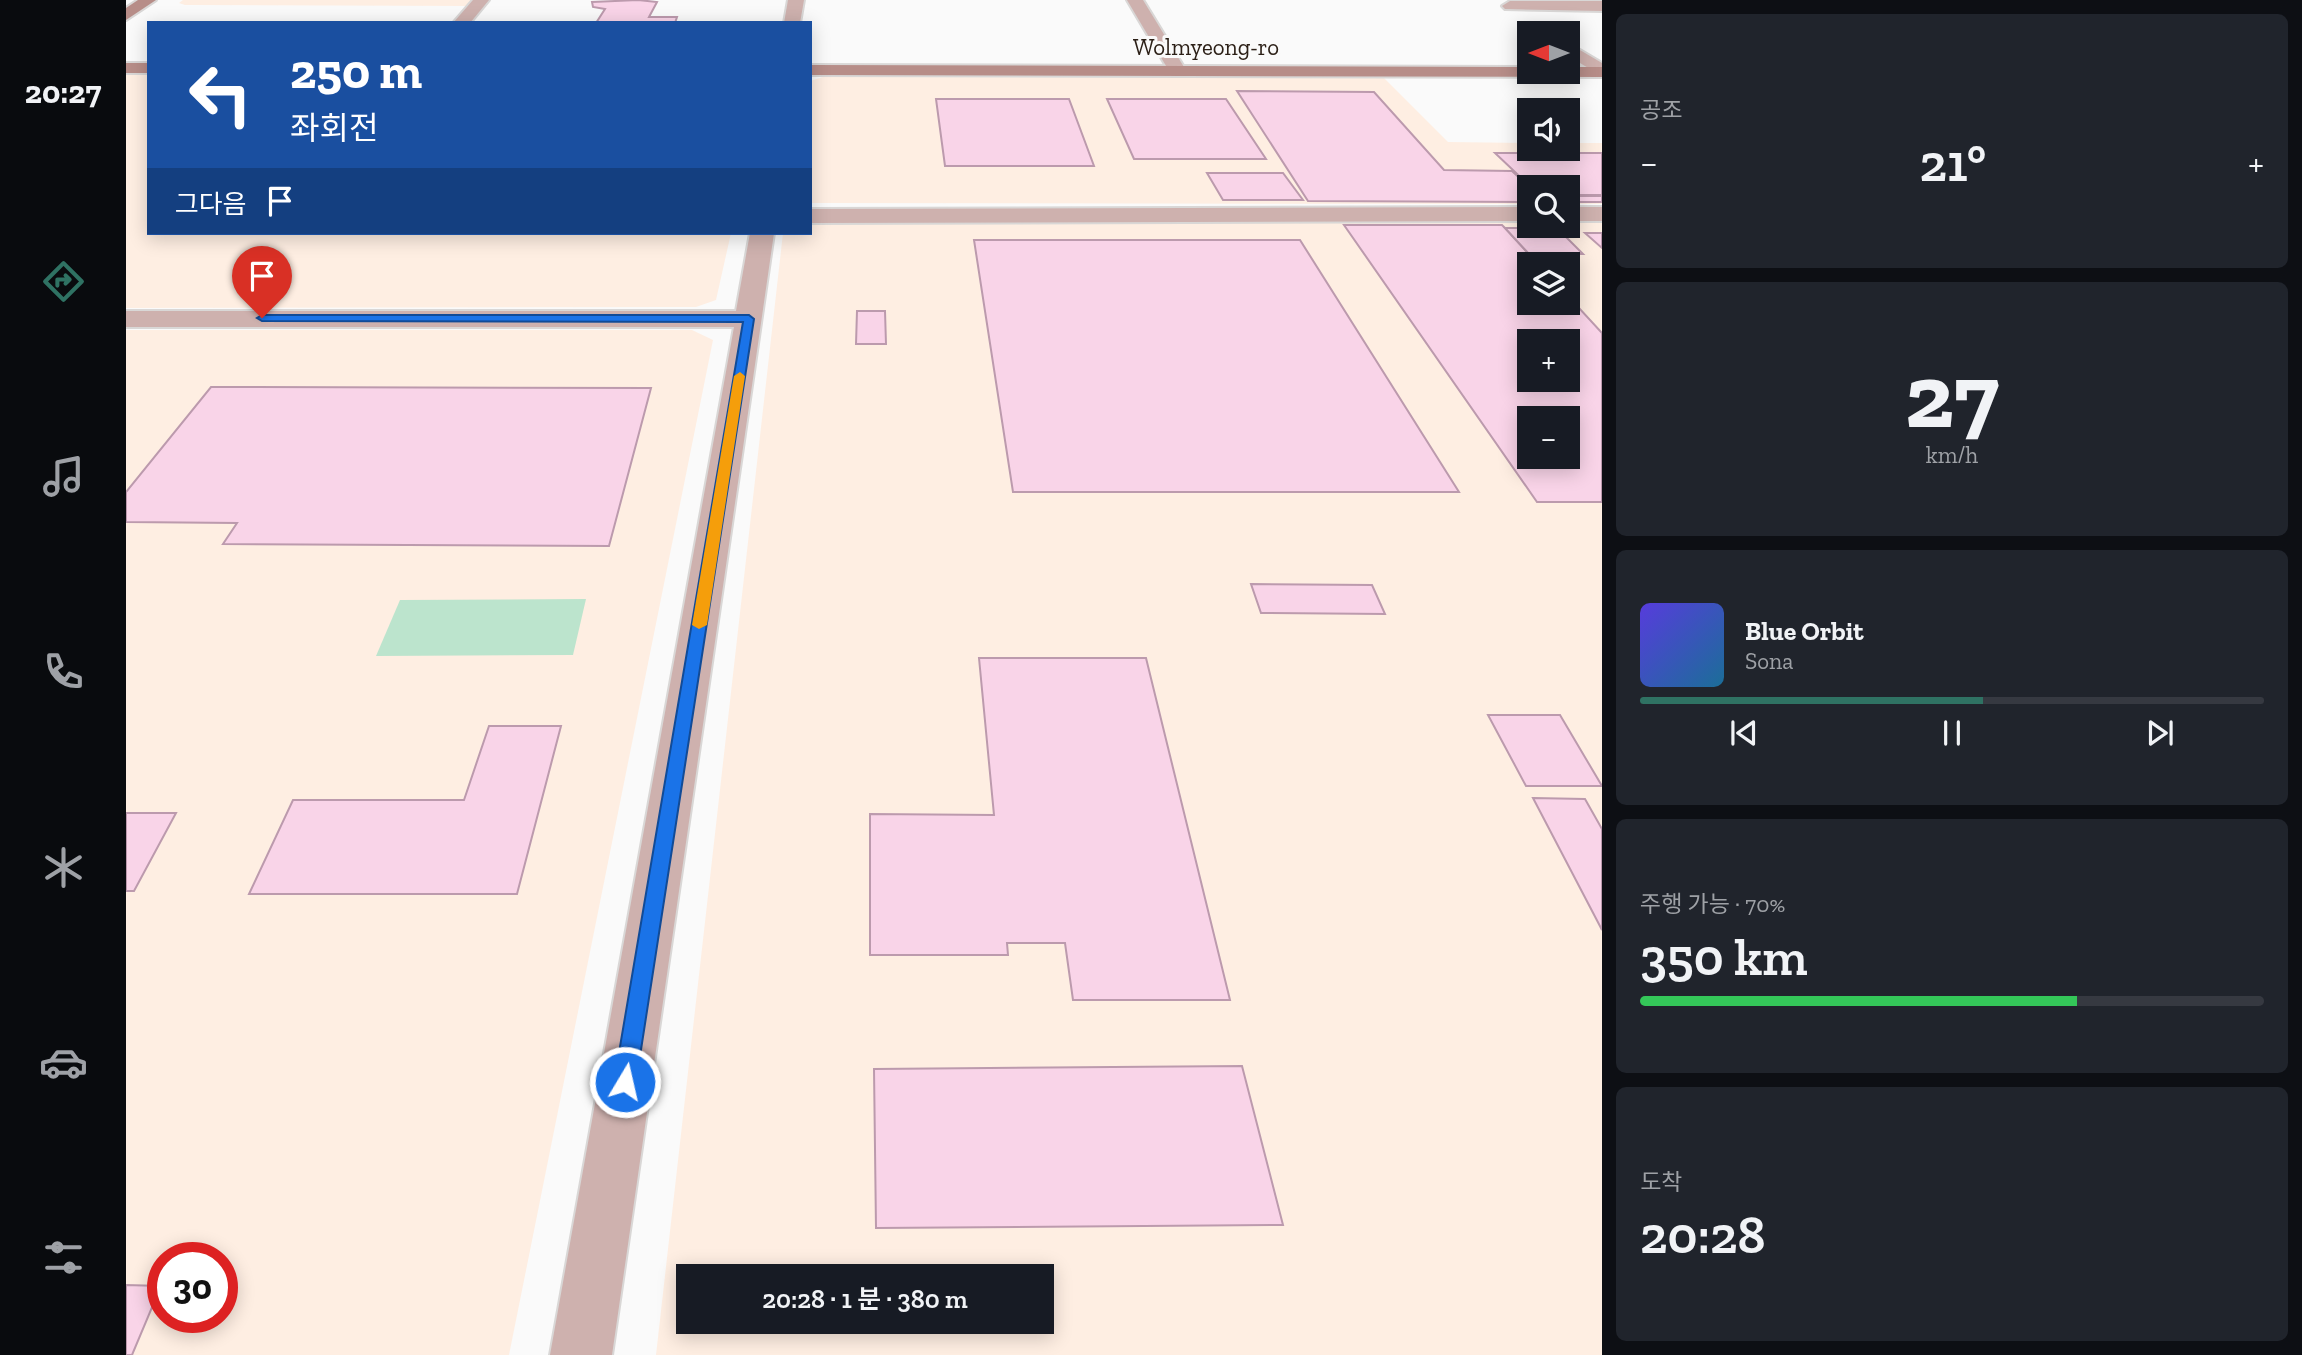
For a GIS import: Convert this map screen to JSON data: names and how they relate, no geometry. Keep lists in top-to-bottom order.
{
  "streets": {
    "street": ["Wolmyeong-ro"]
  },
  "north": "left",
  "page": {
    "tabs": "20:27",
    "tile": [
      "공조",
      ["27", "km/h"],
      ["주행 가능 · 70%", "350 km"],
      ["도착", "20:28"]
    ],
    "map_buttons": ["+", "−"],
    "turn": ["250 m", "좌회전"],
    "heat": ["−", "21°", "+"],
    "then": "그다음",
    "song": ["Blue Orbit", "Sona"],
    "limit": "30",
    "trip": "20:28 · 1 분 · 380 m"
  }
}
